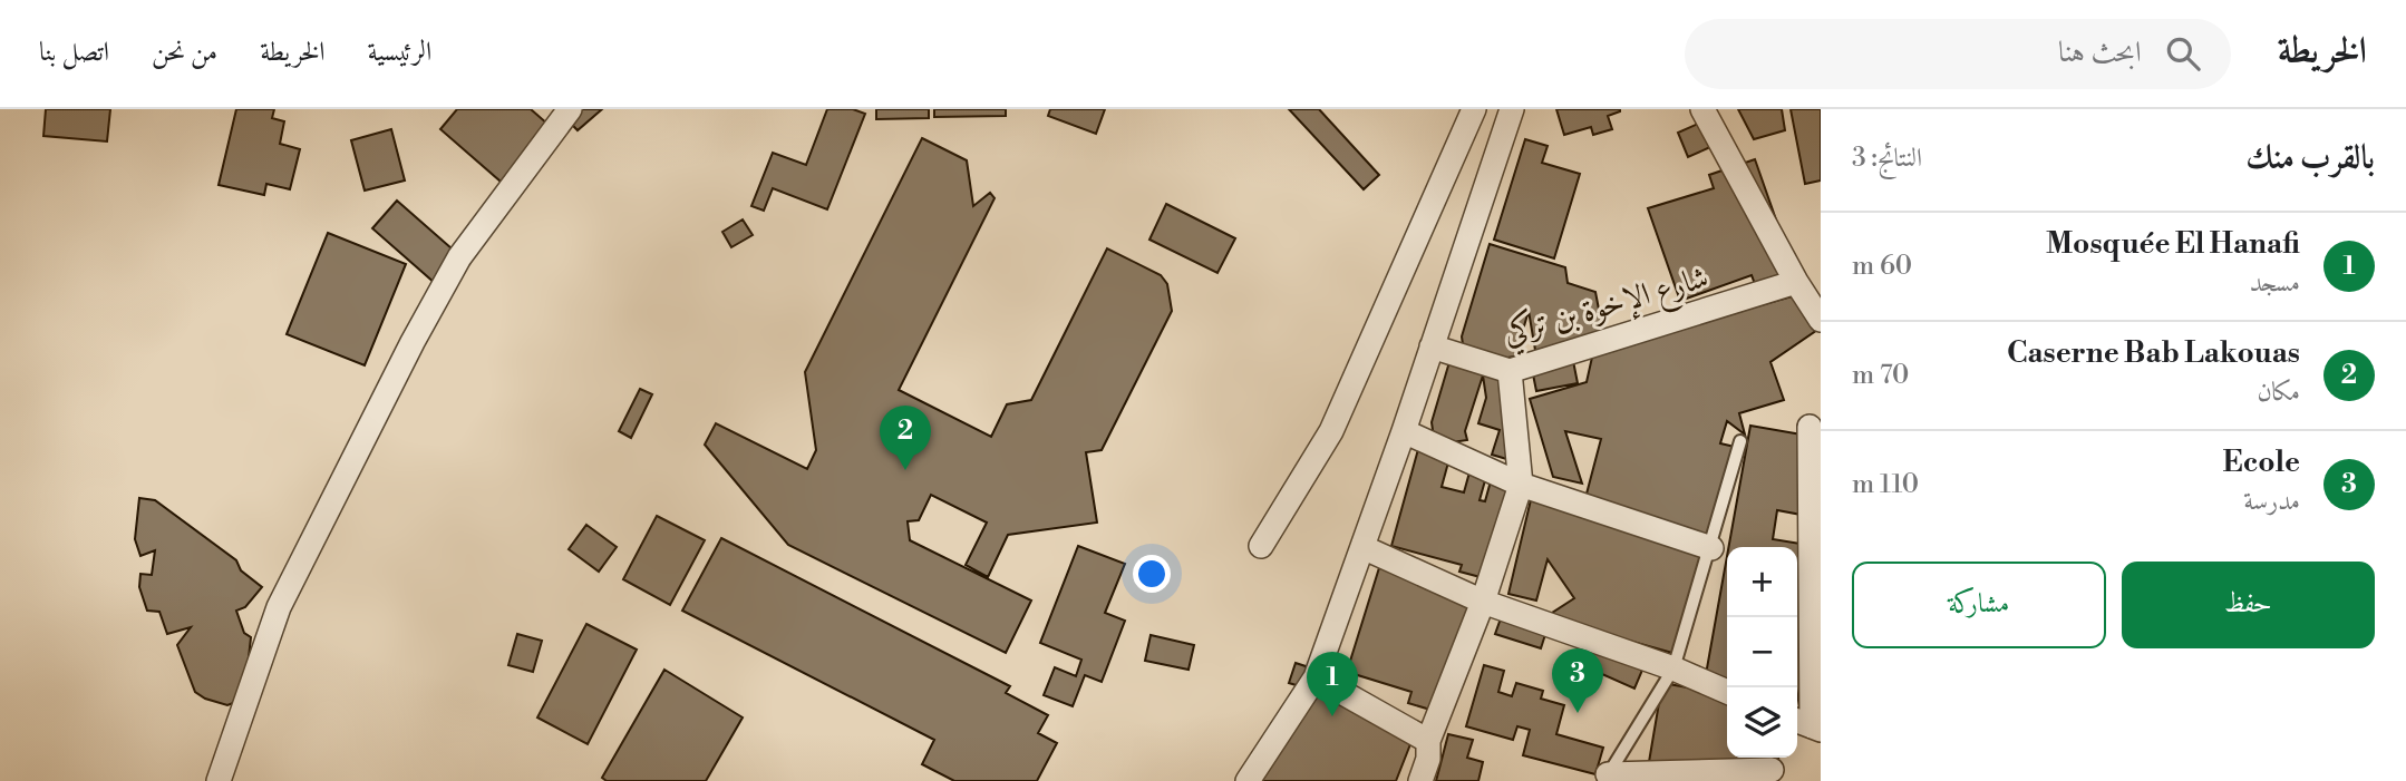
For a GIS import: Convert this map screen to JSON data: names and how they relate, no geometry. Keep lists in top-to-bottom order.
{
  "streets": {
    "street": ["شارع الإخوة بن تركي"]
  },
  "page": {
    "header": "الخريطة",
    "search": "ابحث هنا",
    "nav": [
      "الرئيسية",
      "الخريطة",
      "من نحن",
      "اتصل بنا"
    ],
    "heading": ["بالقرب منك", "النتائج: 3"],
    "list": [
      {
        "mark": "1",
        "name": "Mosquée El Hanafi",
        "note": "مسجد",
        "value": "60 m"
      },
      {
        "mark": "2",
        "name": "Caserne Bab Lakouas",
        "note": "مكان",
        "value": "70 m"
      },
      {
        "mark": "3",
        "name": "Ecole",
        "note": "مدرسة",
        "value": "110 m"
      }
    ],
    "pins": ["2", "3", "1"],
    "buttons": ["حفظ", "مشاركة"],
    "map_buttons": ["+", "−"]
  }
}
